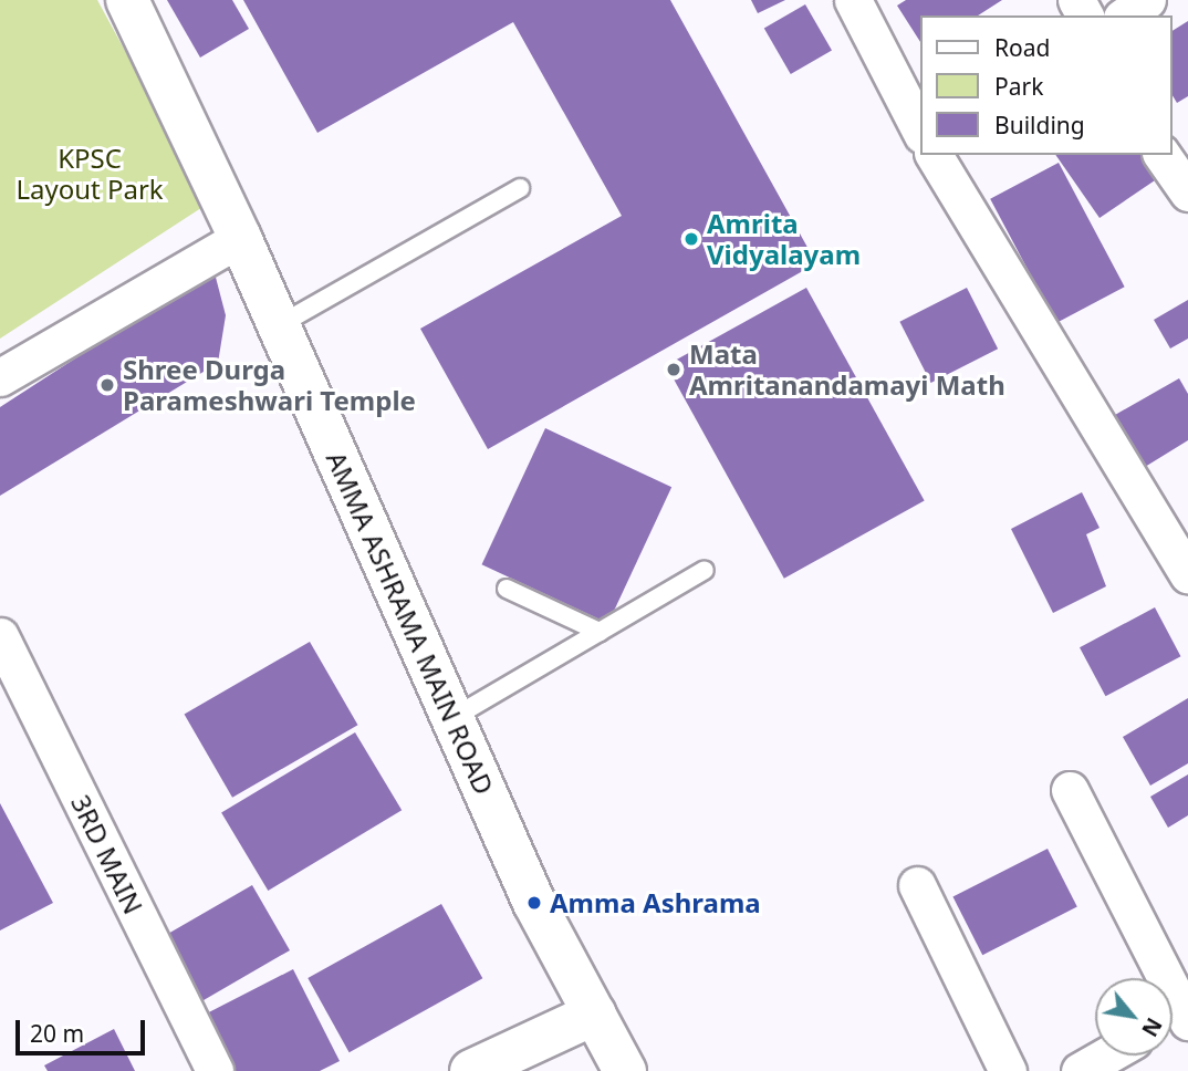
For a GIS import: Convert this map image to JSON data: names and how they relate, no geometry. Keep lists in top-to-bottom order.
{
  "streets": {
    "street": ["AMMA ASHRAMA MAIN ROAD", "3RD MAIN"]
  },
  "parks": ["KPSC Layout Park"],
  "places": [
    "Amrita Vidyalayam",
    "Mata Amritanandamayi Math",
    "Shree Durga Parameshwari Temple",
    "Amma Ashrama"
  ],
  "legend": ["Road", "Park", "Building"],
  "scale_bar": "20 m",
  "north": "bottom right"
}
